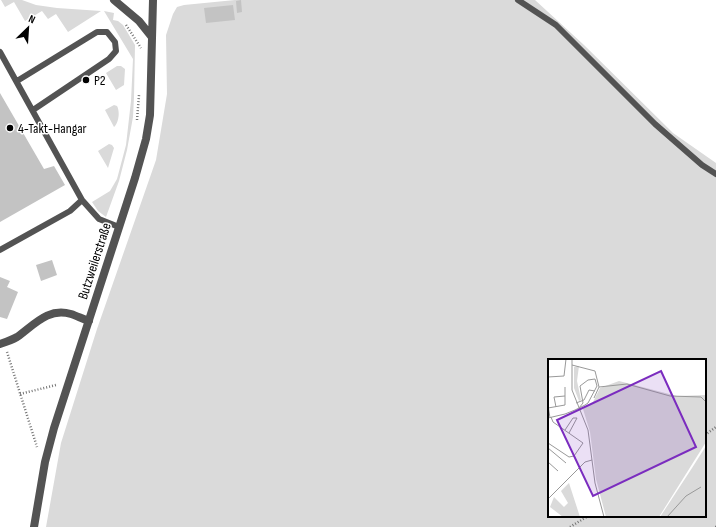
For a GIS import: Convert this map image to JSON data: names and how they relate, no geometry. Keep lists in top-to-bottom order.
{
  "streets": {
    "street": ["Butzweilerstraße"]
  },
  "places": ["P2", "4-Takt-Hangar"],
  "north": "top right"
}
